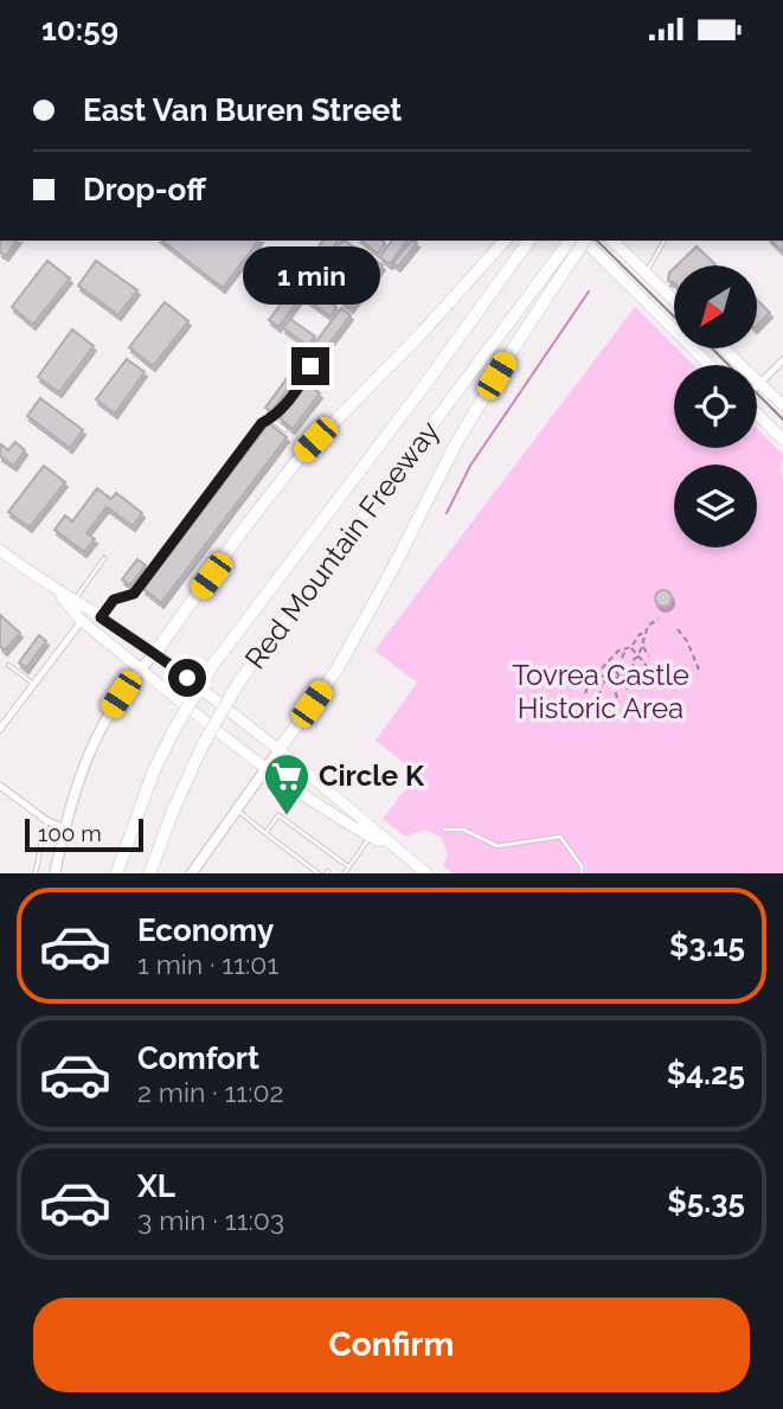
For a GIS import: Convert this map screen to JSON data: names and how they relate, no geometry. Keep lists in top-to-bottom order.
{
  "streets": {
    "highway": ["Red Mountain Freeway"]
  },
  "parks": ["Tovrea Castle Historic Area"],
  "places": {
    "supermarket": ["Circle K"]
  },
  "scale_bar": "100 m",
  "north": "bottom left",
  "page": {
    "status": "10:59",
    "banner": ["East Van Buren Street", "Drop-off"],
    "bubble": "1 min",
    "scale": "100 m",
    "list": [
      {
        "name": "Economy",
        "note": "1 min · 11:01",
        "value": "$3.15"
      },
      {
        "name": "Comfort",
        "note": "2 min · 11:02",
        "value": "$4.25"
      },
      {
        "name": "XL",
        "note": "3 min · 11:03",
        "value": "$5.35"
      }
    ],
    "buttons": "Confirm"
  }
}
